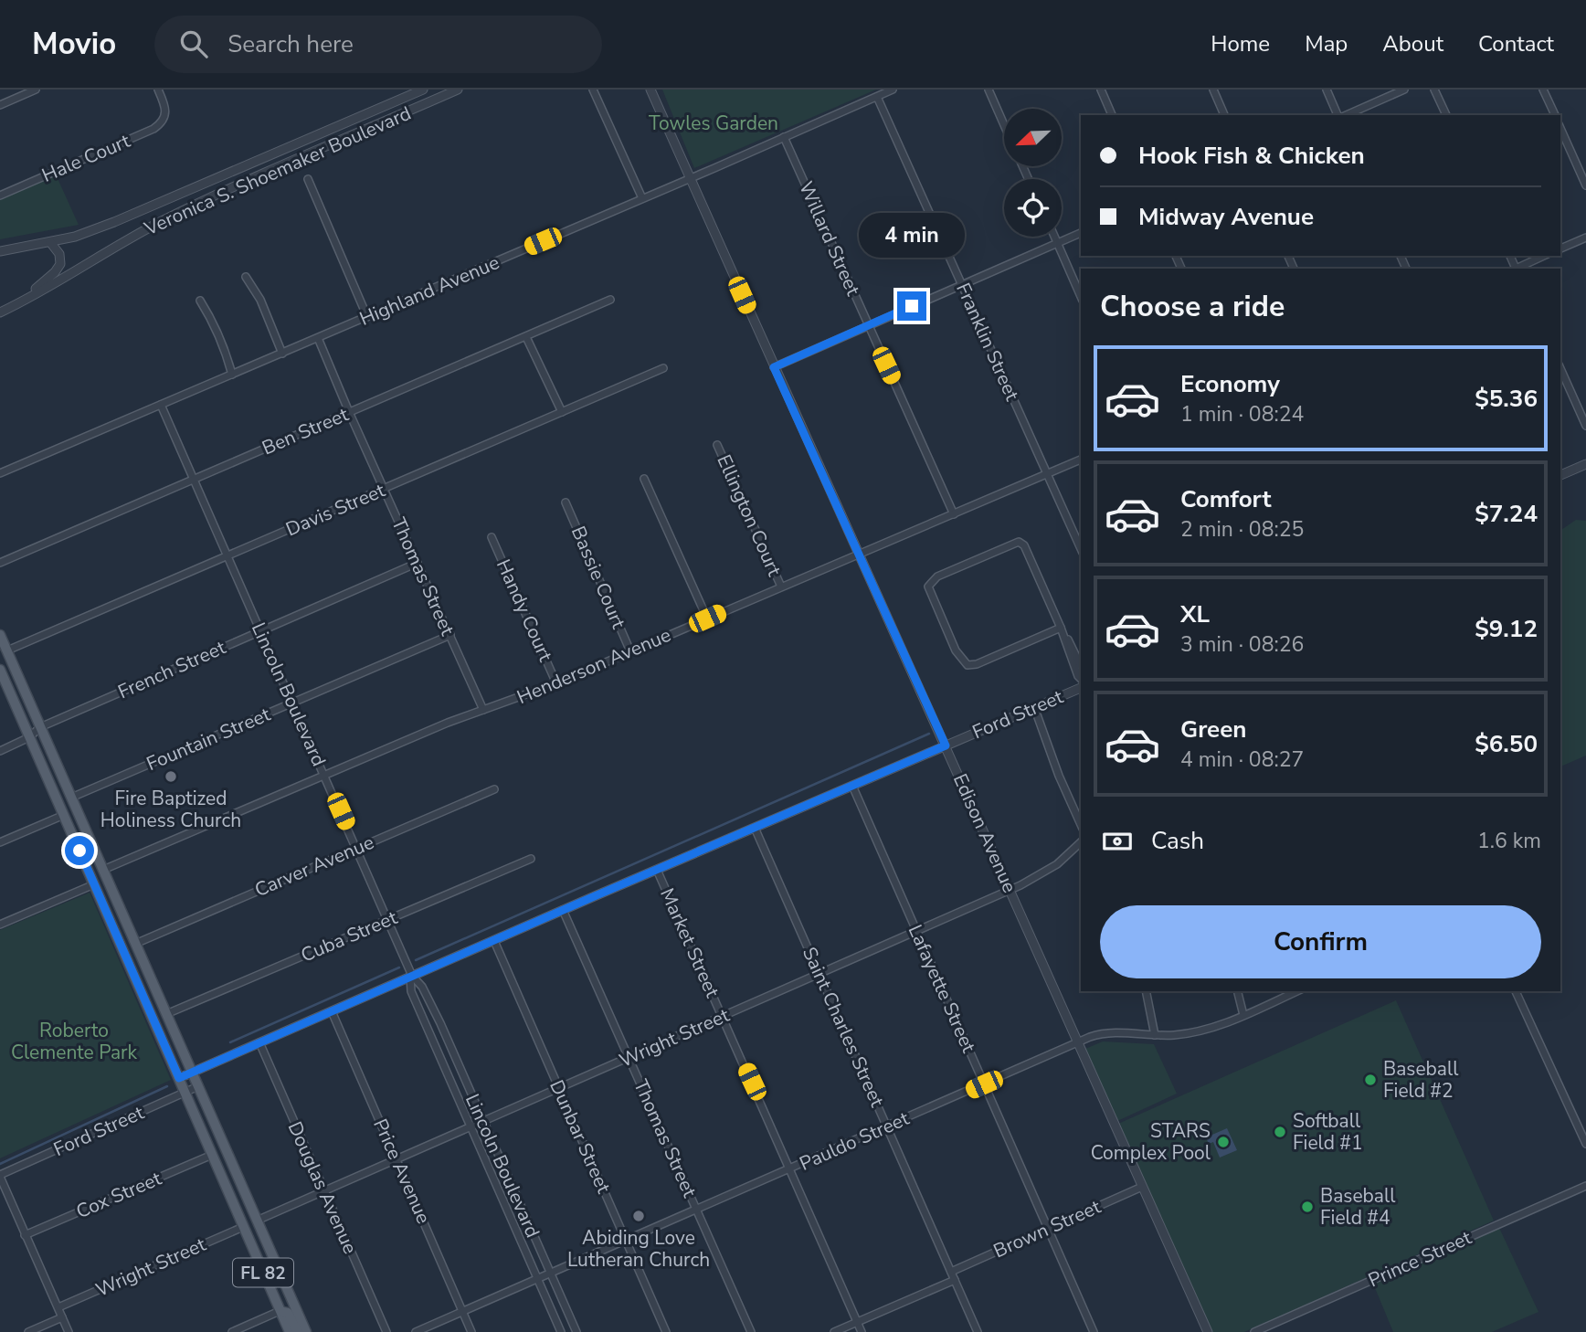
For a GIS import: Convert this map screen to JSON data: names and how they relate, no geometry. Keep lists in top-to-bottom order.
{
  "streets": {
    "main road": ["FL 82"],
    "street": [
      "Hale Court",
      "Veronica S. Shoemaker Boulevard",
      "Willard Street",
      "Highland Avenue",
      "Franklin Street",
      "Ben Street",
      "Davis Street",
      "Ellington Court",
      "Thomas Street",
      "Bassie Court",
      "Handy Court",
      "Henderson Avenue",
      "French Street",
      "Lincoln Boulevard",
      "Ford Street",
      "Fountain Street",
      "Edison Avenue",
      "Carver Avenue",
      "Cuba Street",
      "Market Street",
      "Lafayette Street",
      "Saint Charles Street",
      "Wright Street",
      "Dunbar Street",
      "Pauldo Street",
      "Price Avenue",
      "Douglas Avenue",
      "Cox Street",
      "Brown Street",
      "Prince Street"
    ]
  },
  "crossings": [
    ["Willard Street", "Highland Avenue"],
    ["Willard Street", "Henderson Avenue"],
    ["Highland Avenue", "Franklin Street"],
    ["Highland Avenue", "Thomas Street"],
    ["Highland Avenue", "Lincoln Boulevard"],
    ["Highland Avenue", "Edison Avenue"],
    ["Franklin Street", "Henderson Avenue"],
    ["Ben Street", "Thomas Street"],
    ["Ben Street", "Lincoln Boulevard"],
    ["Davis Street", "Thomas Street"],
    ["Davis Street", "Lincoln Boulevard"],
    ["Davis Street", "FL 82"],
    ["Ellington Court", "Henderson Avenue"],
    ["Thomas Street", "Henderson Avenue"],
    ["Thomas Street", "French Street"],
    ["Thomas Street", "Ford Street"],
    ["Thomas Street", "Fountain Street"],
    ["Thomas Street", "Wright Street"],
    ["Thomas Street", "Pauldo Street"],
    ["Bassie Court", "Henderson Avenue"],
    ["Handy Court", "Henderson Avenue"],
    ["Henderson Avenue", "Lincoln Boulevard"],
    ["Henderson Avenue", "Edison Avenue"],
    ["Henderson Avenue", "FL 82"],
    ["French Street", "Lincoln Boulevard"],
    ["French Street", "FL 82"],
    ["Lincoln Boulevard", "Ford Street"],
    ["Lincoln Boulevard", "Fountain Street"],
    ["Lincoln Boulevard", "Carver Avenue"],
    ["Lincoln Boulevard", "Cuba Street"],
    ["Lincoln Boulevard", "Wright Street"],
    ["Lincoln Boulevard", "Pauldo Street"],
    ["Ford Street", "Edison Avenue"],
    ["Ford Street", "Market Street"],
    ["Ford Street", "Lafayette Street"],
    ["Ford Street", "Saint Charles Street"],
    ["Ford Street", "Dunbar Street"],
    ["Ford Street", "Price Avenue"],
    ["Ford Street", "Douglas Avenue"],
    ["Ford Street", "FL 82"],
    ["Fountain Street", "FL 82"],
    ["Edison Avenue", "Wright Street"],
    ["Edison Avenue", "Pauldo Street"],
    ["Edison Avenue", "Brown Street"],
    ["Carver Avenue", "FL 82"],
    ["Cuba Street", "FL 82"],
    ["Market Street", "Wright Street"],
    ["Market Street", "Pauldo Street"],
    ["Lafayette Street", "Wright Street"],
    ["Lafayette Street", "Pauldo Street"],
    ["Lafayette Street", "Brown Street"],
    ["Saint Charles Street", "Wright Street"],
    ["Saint Charles Street", "Pauldo Street"],
    ["Saint Charles Street", "Brown Street"],
    ["Wright Street", "Dunbar Street"],
    ["Wright Street", "Price Avenue"],
    ["Wright Street", "Douglas Avenue"],
    ["Wright Street", "FL 82"],
    ["Dunbar Street", "Pauldo Street"],
    ["Pauldo Street", "Price Avenue"],
    ["Cox Street", "FL 82"]
  ],
  "parks": ["Towles Garden", "Roberto Clemente Park"],
  "places": [
    "Fire Baptized Holiness Church",
    "Baseball Field #2",
    "Softball Field #1",
    "STARS Complex Pool",
    "Baseball Field #4",
    "Abiding Love Lutheran Church"
  ],
  "north": "bottom left",
  "page": {
    "header": "Movio",
    "search": "Search here",
    "nav": [
      "Home",
      "Map",
      "About",
      "Contact"
    ],
    "banner": ["Hook Fish & Chicken", "Midway Avenue"],
    "bubble": "4 min",
    "heading": "Choose a ride",
    "list": [
      {
        "name": "Economy",
        "note": "1 min · 08:24",
        "value": "$5.36"
      },
      {
        "name": "Comfort",
        "note": "2 min · 08:25",
        "value": "$7.24"
      },
      {
        "name": "XL",
        "note": "3 min · 08:26",
        "value": "$9.12"
      },
      {
        "name": "Green",
        "note": "4 min · 08:27",
        "value": "$6.50"
      }
    ],
    "pay": ["Cash", "1.6 km"],
    "buttons": "Confirm"
  }
}
